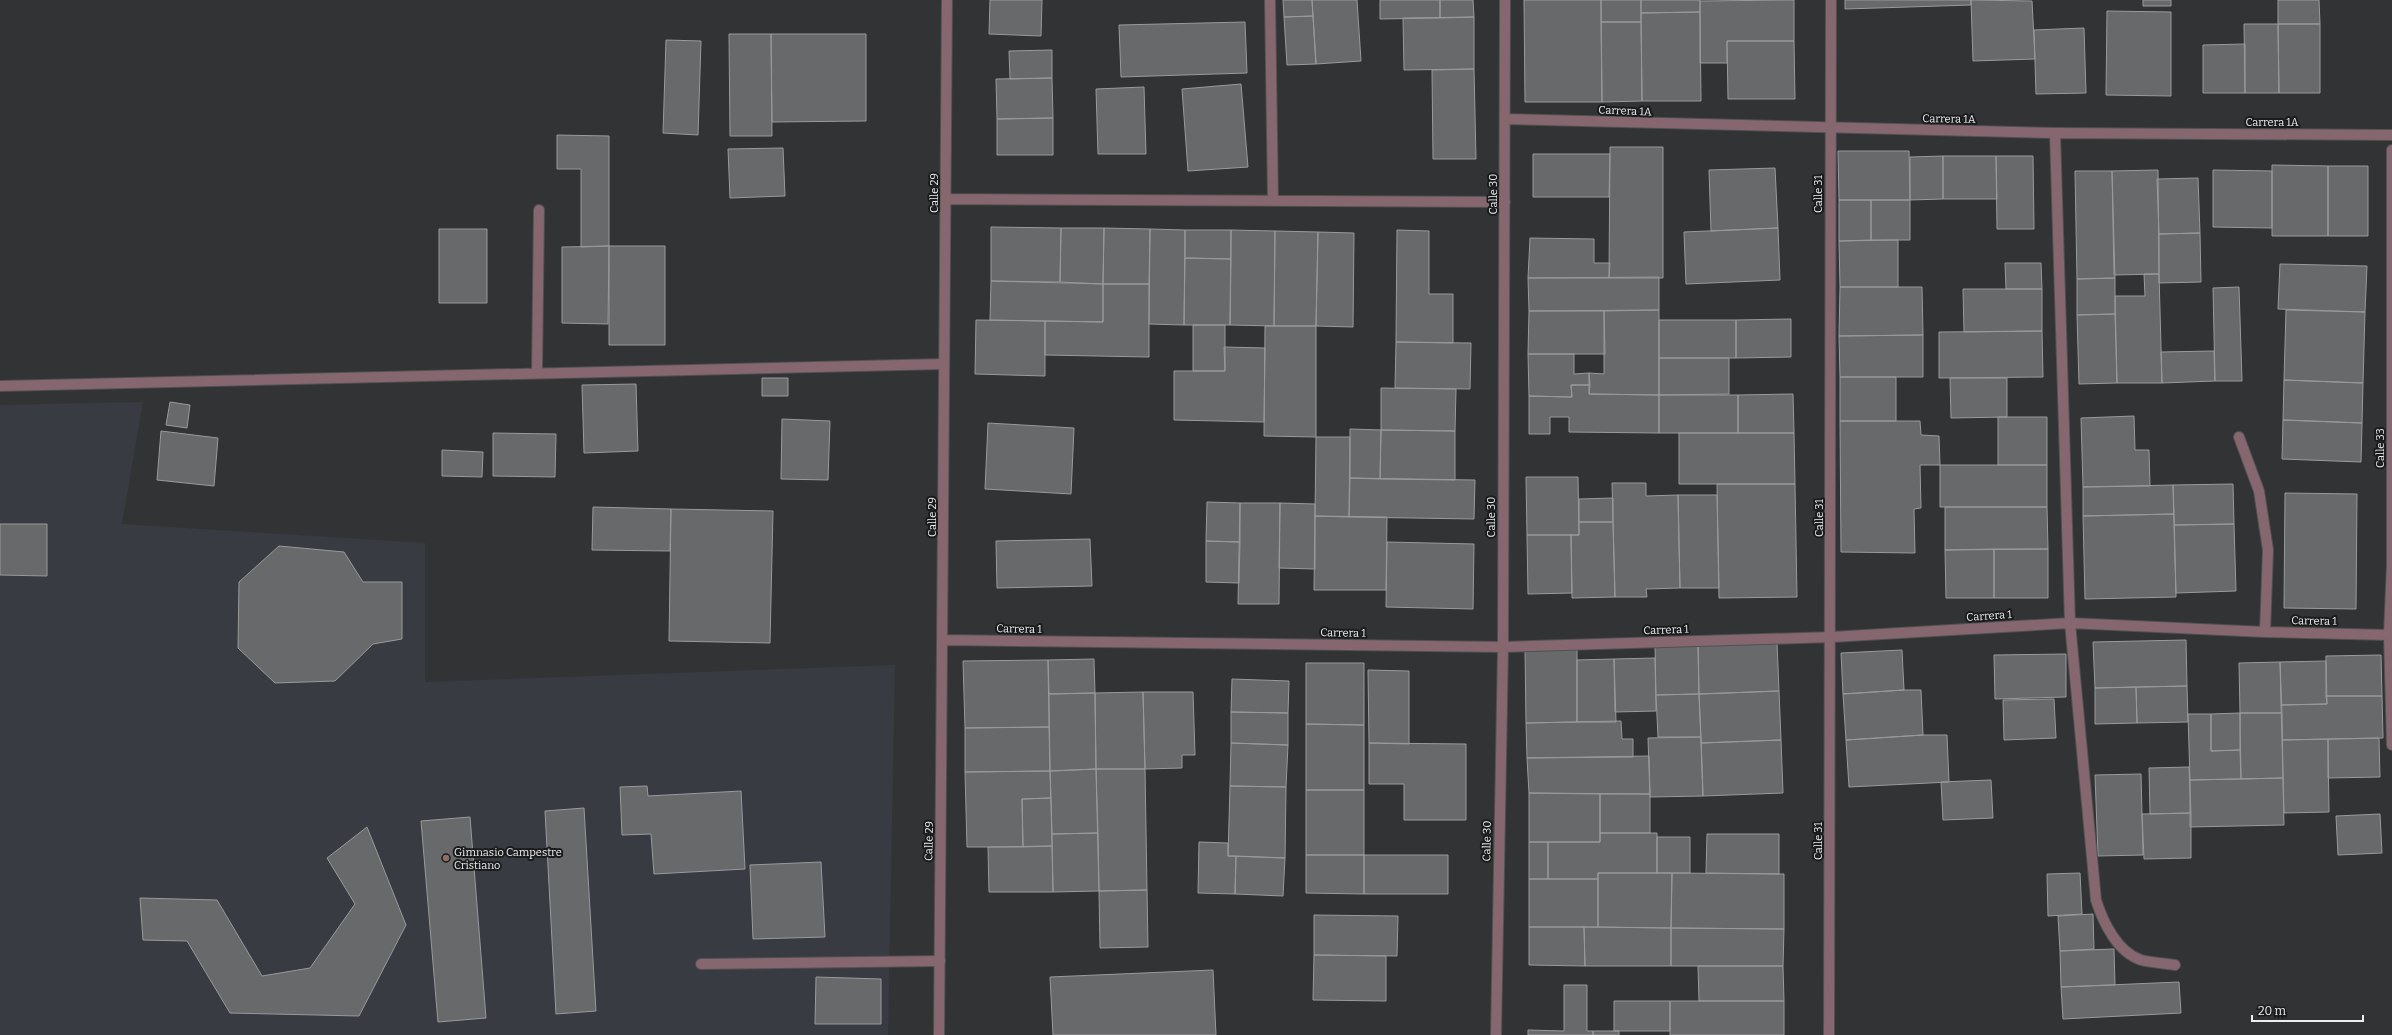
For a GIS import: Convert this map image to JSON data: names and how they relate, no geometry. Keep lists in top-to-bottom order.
{
  "streets": {
    "street": [
      "Carrera 1A",
      "Calle 29",
      "Calle 30",
      "Calle 31",
      "Calle 33",
      "Carrera 1"
    ]
  },
  "crossings": [
    ["Carrera 1A", "Calle 30"],
    ["Carrera 1A", "Calle 31"],
    ["Calle 29", "Carrera 1"],
    ["Calle 30", "Carrera 1"],
    ["Calle 31", "Carrera 1"],
    ["Calle 33", "Carrera 1"]
  ],
  "places": ["Gimnasio Campestre Cristiano"],
  "scale_bar": "20 m"
}
